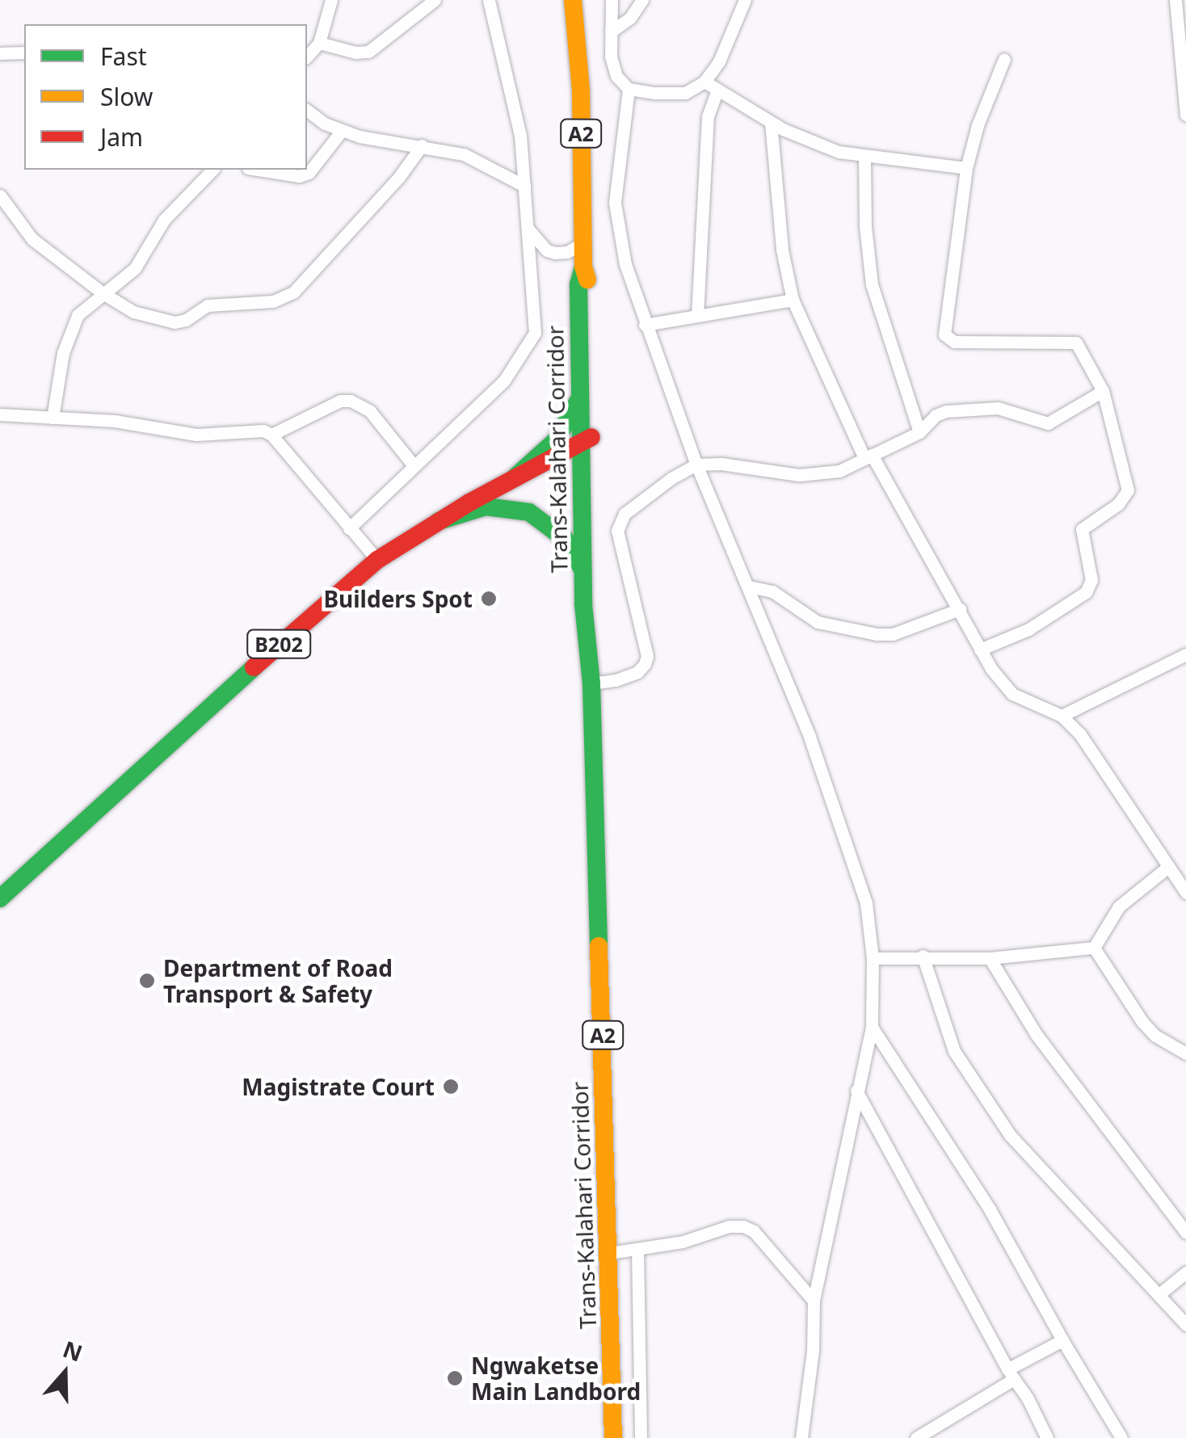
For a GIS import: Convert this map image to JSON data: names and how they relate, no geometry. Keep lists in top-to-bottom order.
{
  "streets": {
    "main road": ["A2", "Trans-Kalahari Corridor", "B202"]
  },
  "crossings": [
    ["Trans-Kalahari Corridor", "B202"]
  ],
  "places": [
    "Builders Spot",
    "Department of Road Transport & Safety",
    "Magistrate Court",
    "Ngwaketse Main Landbord"
  ],
  "legend": ["Fast", "Slow", "Jam"],
  "north": "top"
}
